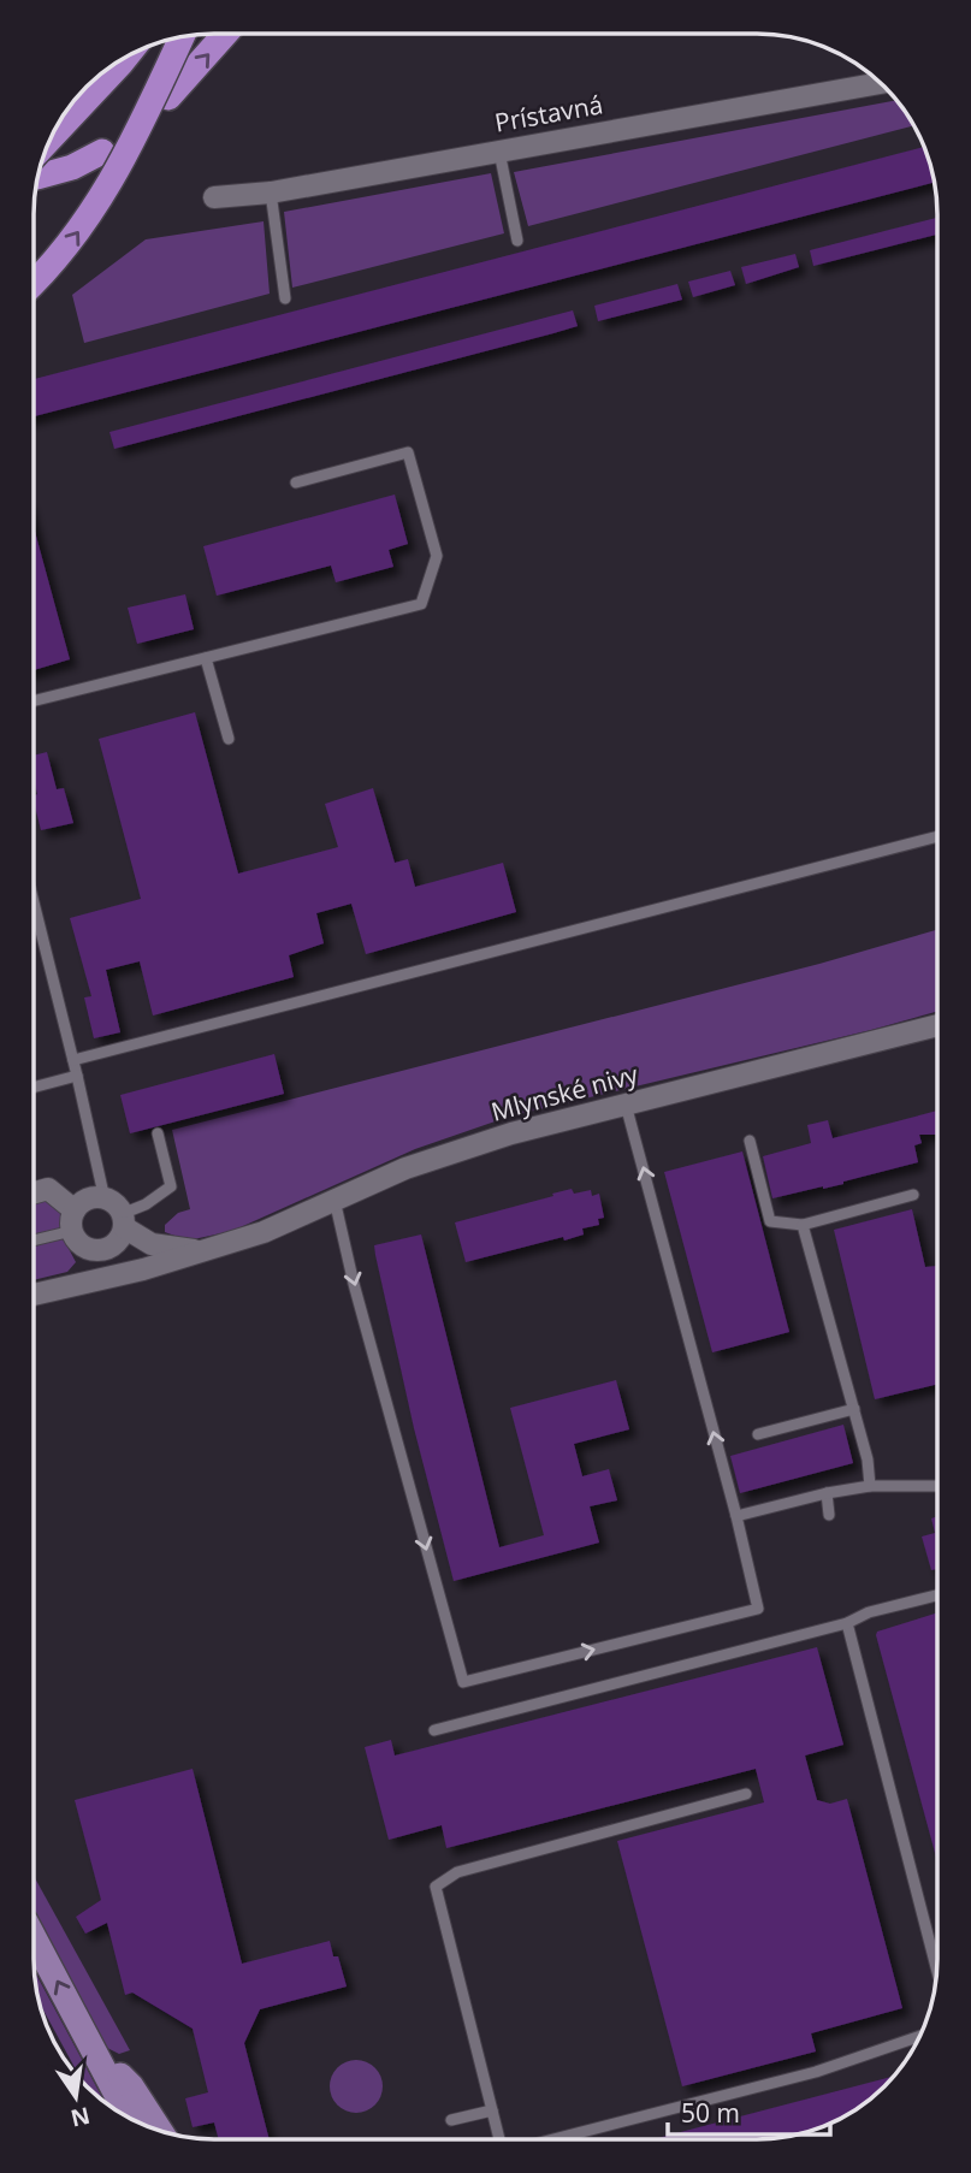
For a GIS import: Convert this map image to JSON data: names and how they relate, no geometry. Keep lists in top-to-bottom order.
{
  "streets": {
    "street": ["Prístavná", "Mlynské nivy"]
  },
  "scale_bar": "50 m",
  "north": "bottom"
}
